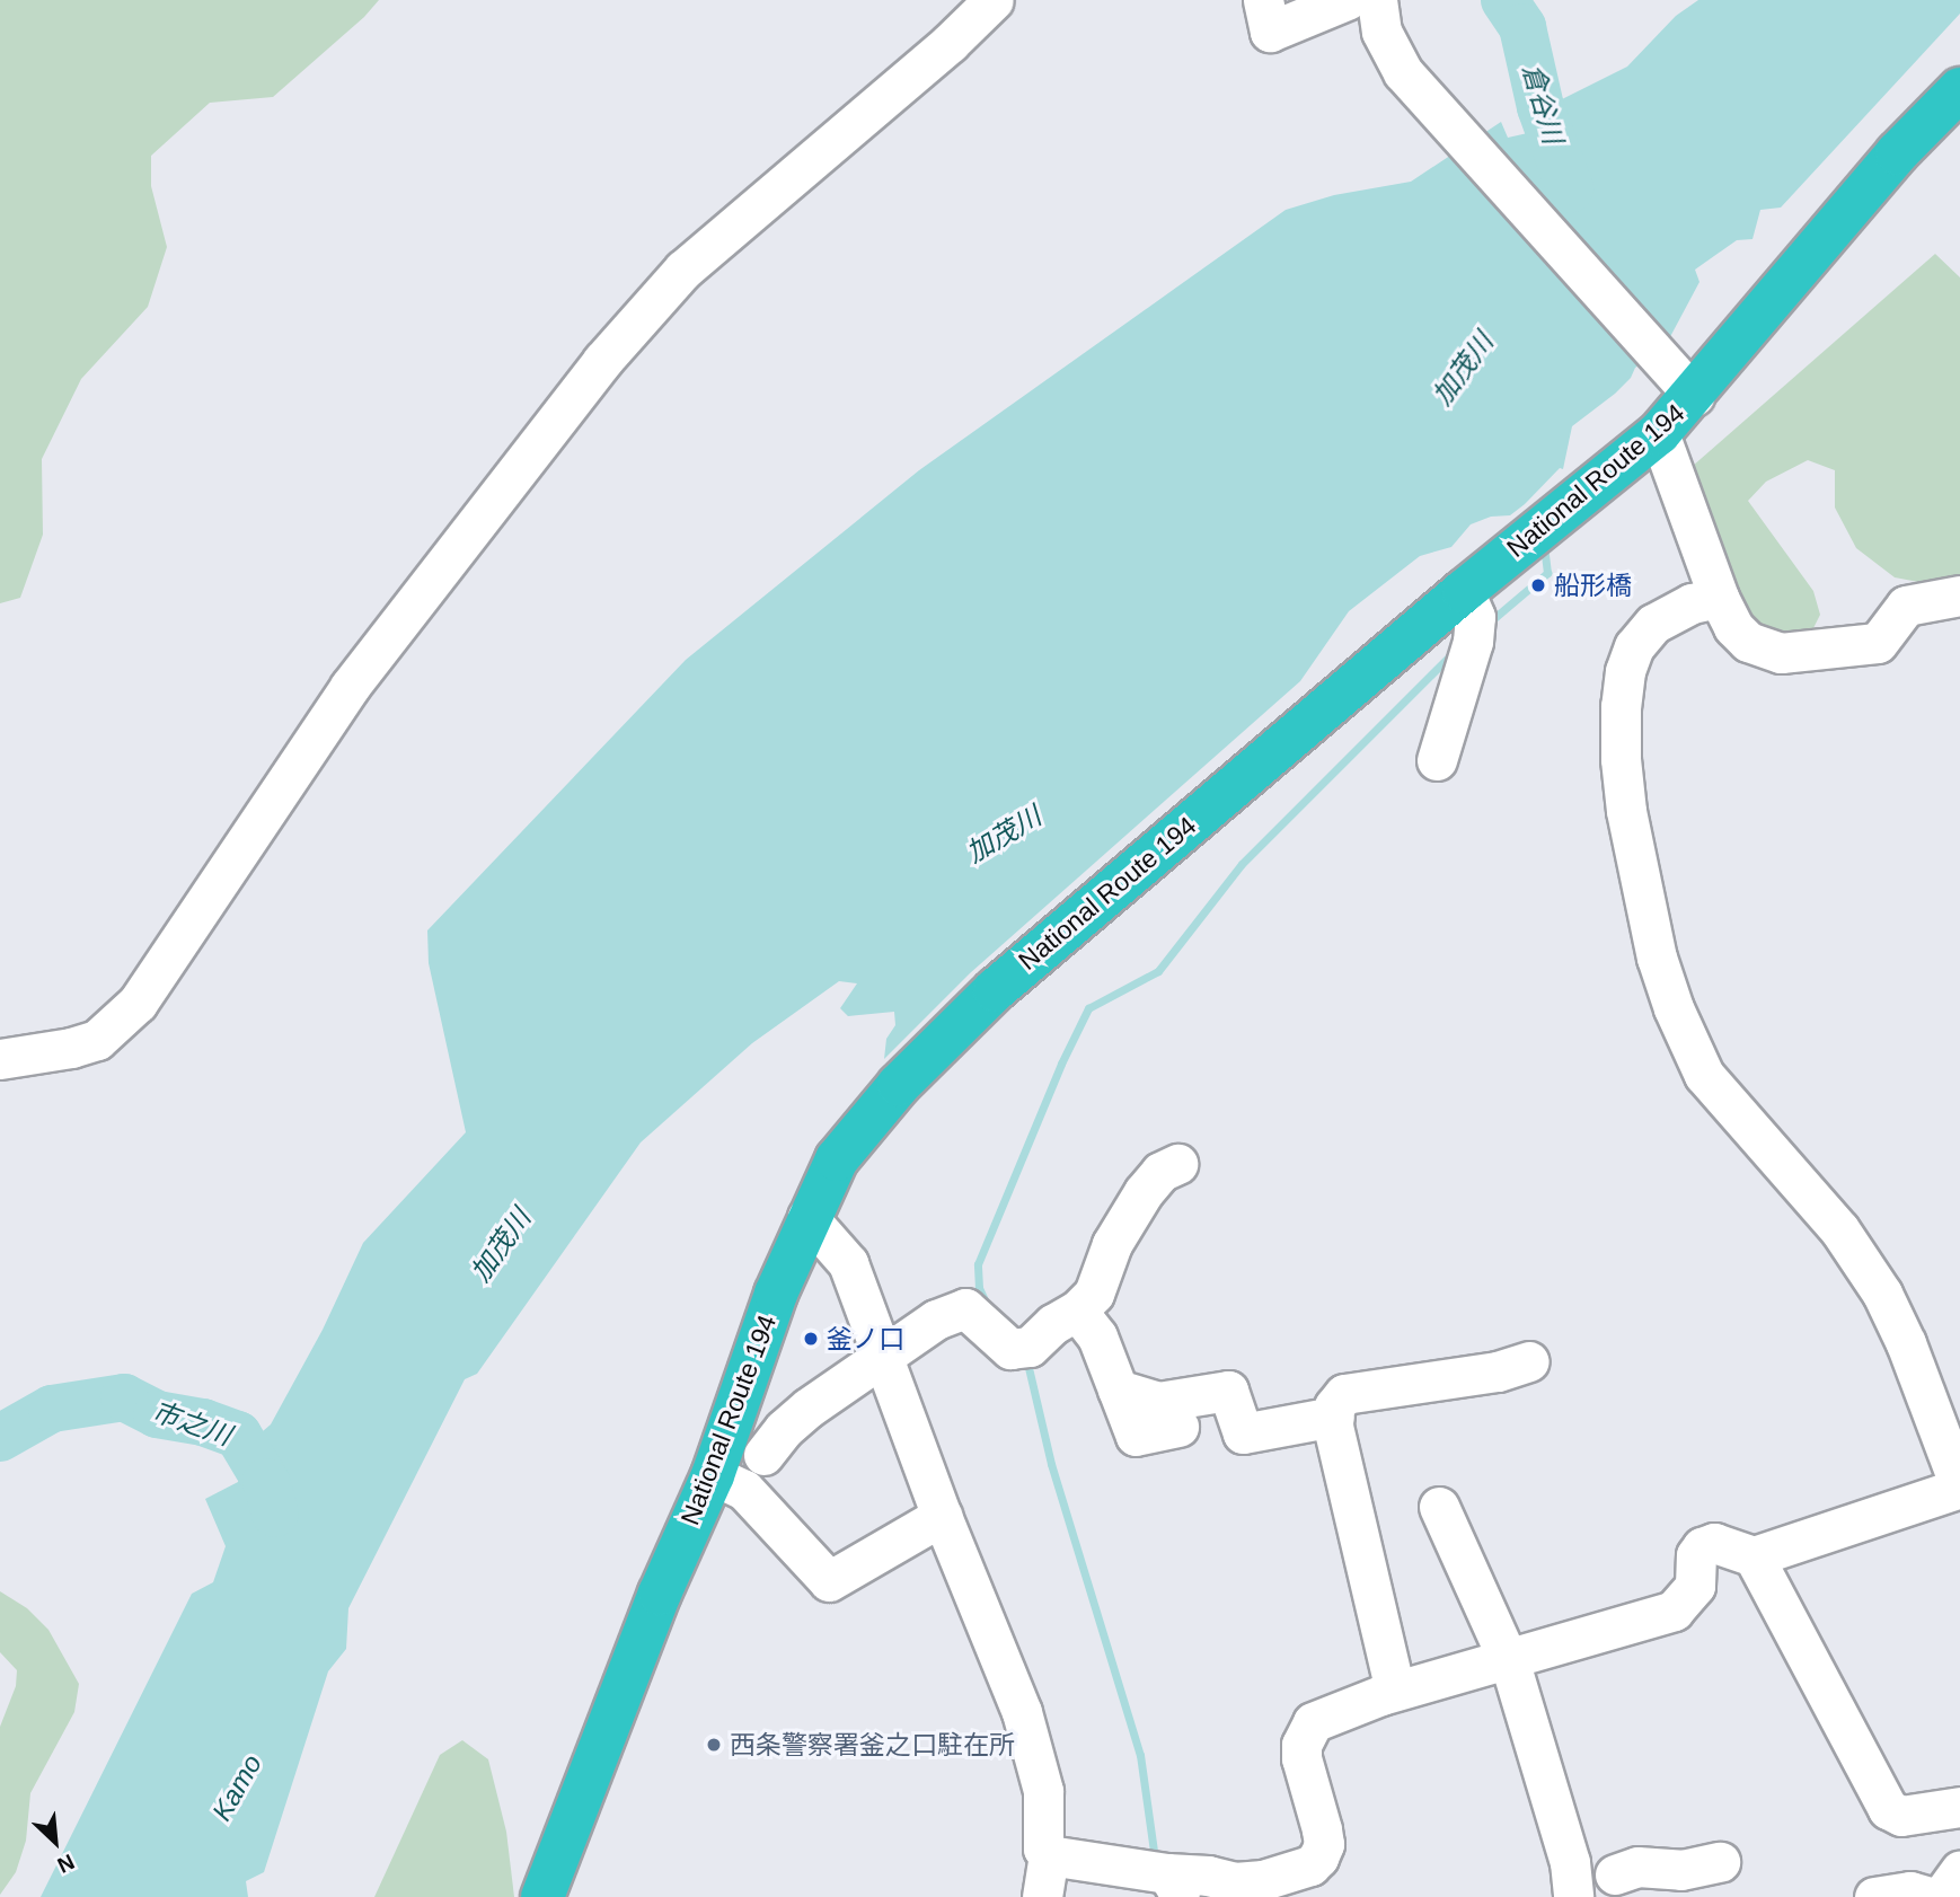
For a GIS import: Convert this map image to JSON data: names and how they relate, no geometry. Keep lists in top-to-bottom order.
{
  "streets": {
    "highway": ["National Route 194"]
  },
  "water": [
    "倉谷川",
    "加茂川",
    "市之川",
    "Kamo"
  ],
  "places": ["船形橋", "釜ノ口", "西条警察署釜之口駐在所"],
  "north": "bottom right"
}
